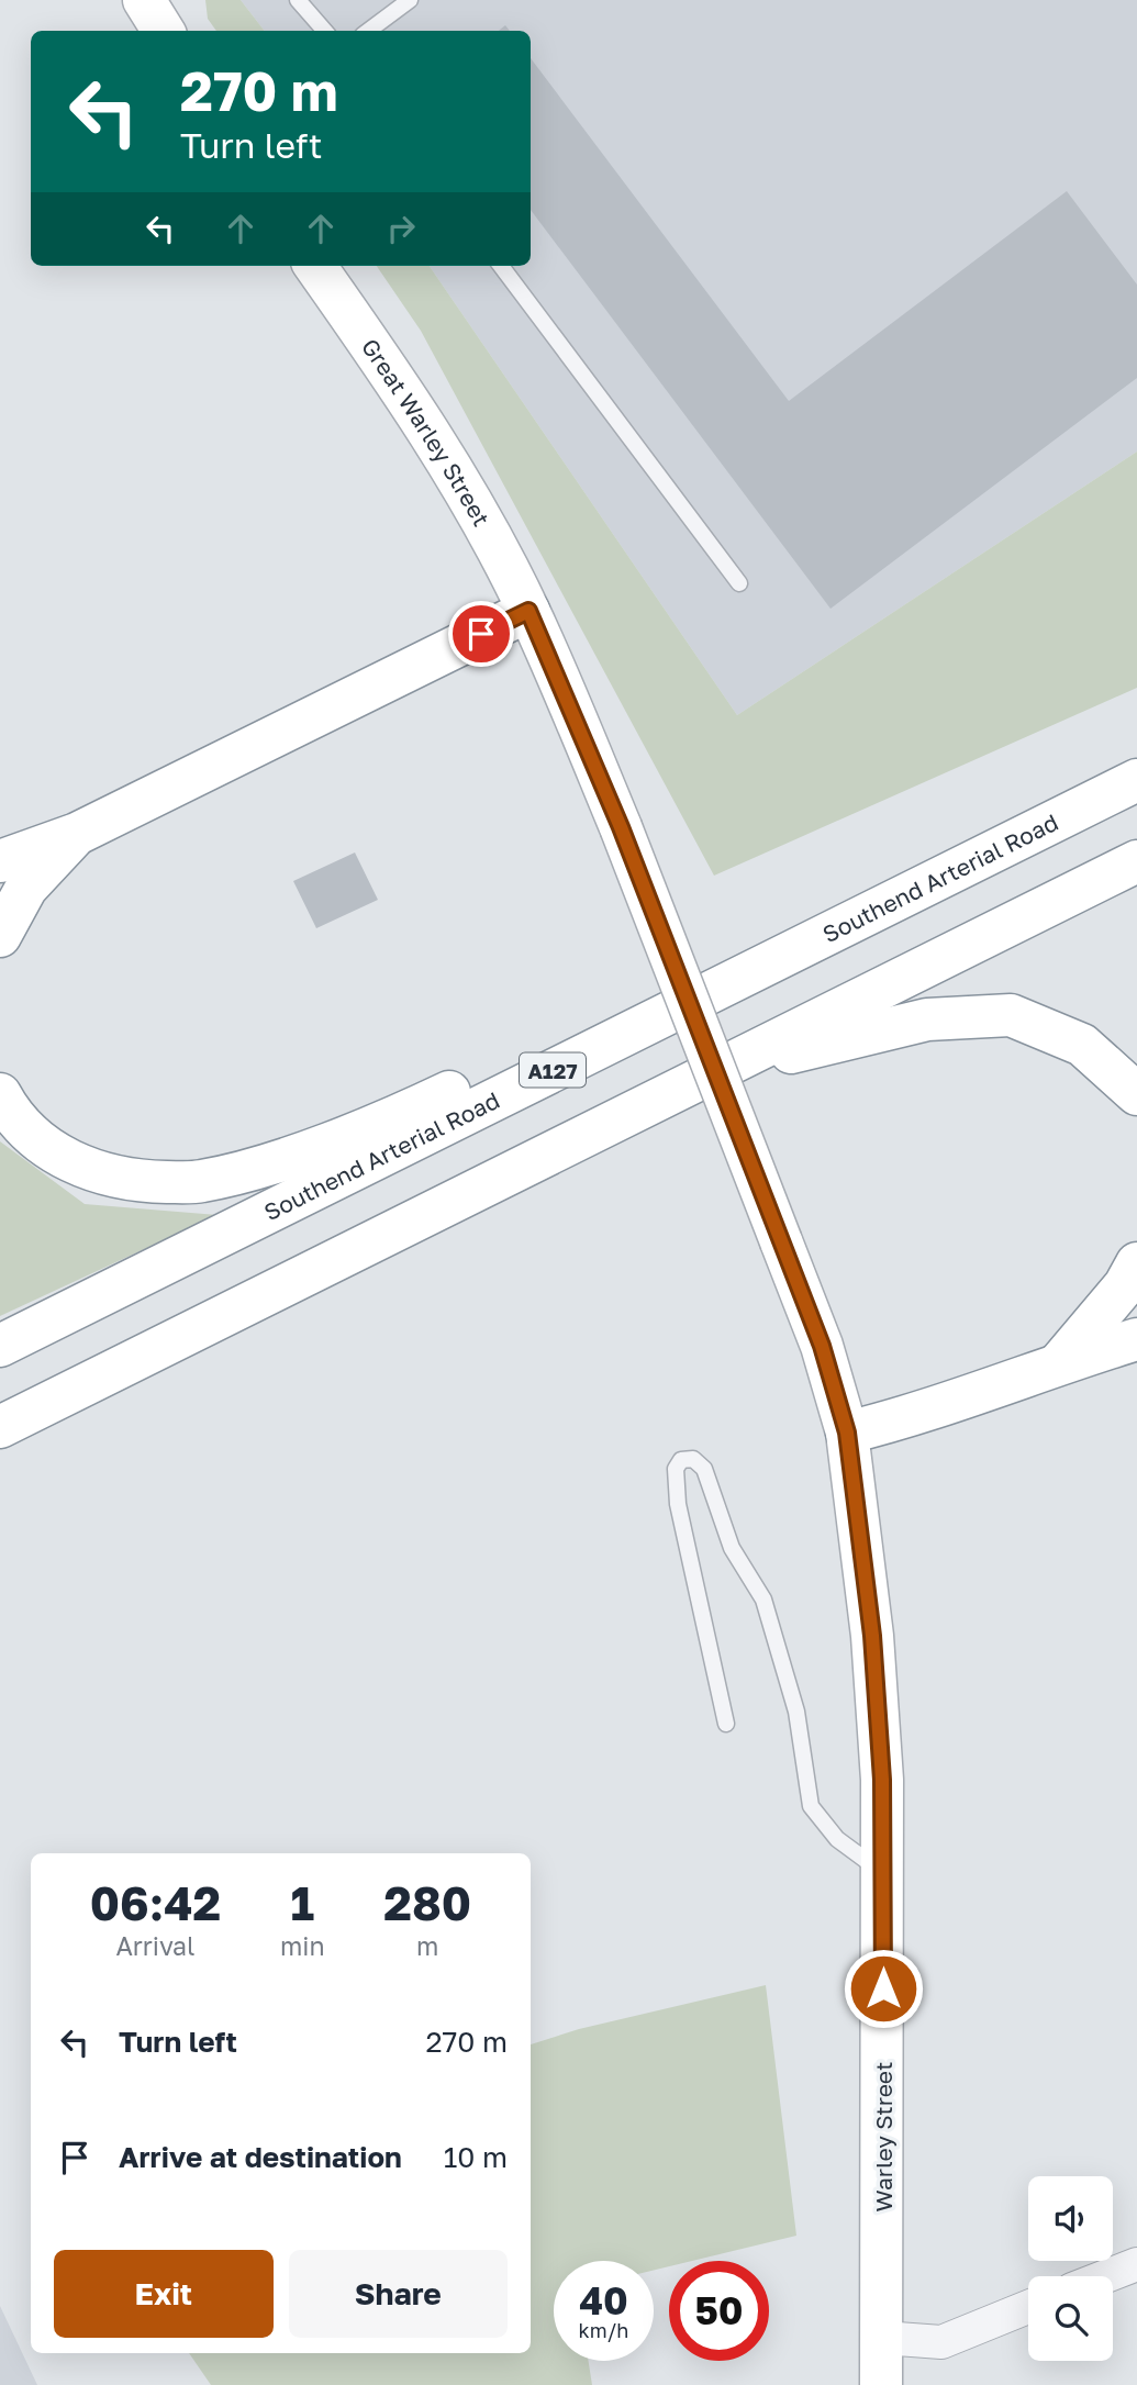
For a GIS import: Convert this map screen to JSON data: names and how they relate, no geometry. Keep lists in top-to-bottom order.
{
  "streets": {
    "main road": [
      "Great Warley Street",
      "Southend Arterial Road",
      "A127",
      "Warley Street"
    ]
  },
  "crossings": [
    ["Great Warley Street", "Warley Street"]
  ],
  "page": {
    "turn": ["270 m", "Turn left"],
    "eta": [
      "06:42",
      "Arrival",
      "1",
      "min",
      "280",
      "m"
    ],
    "list": [
      {
        "name": "Turn left",
        "value": "270 m"
      },
      {
        "name": "Arrive at destination",
        "value": "10 m"
      }
    ],
    "buttons": ["Exit", "Share"],
    "speed": "40 km/h",
    "limit": "50"
  }
}
